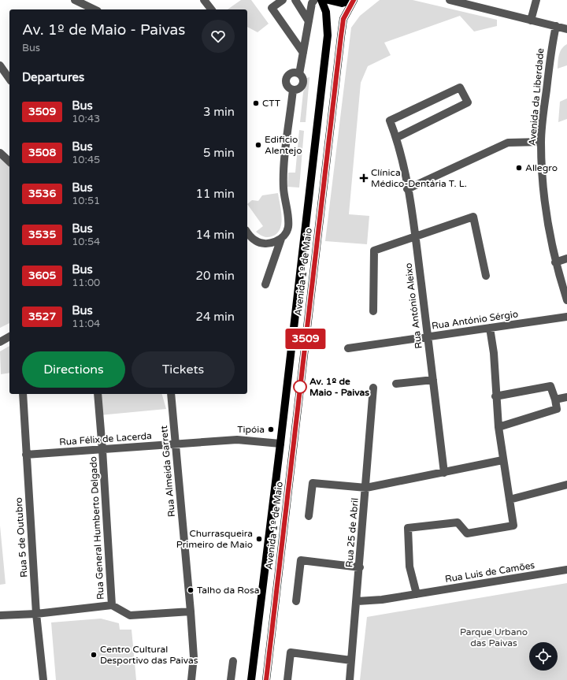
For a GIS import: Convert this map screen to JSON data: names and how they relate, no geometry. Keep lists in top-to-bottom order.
{
  "streets": {
    "main road": ["Avenida 1º de Maio"],
    "street": [
      "Avenida da Liberdade",
      "Rua António Aleixo",
      "Rua António Sérgio",
      "Rua Félix de Lacerda",
      "Rua Almeida Garrett",
      "Rua General Humberto Delgado",
      "Rua 25 de Abril",
      "Rua 5 de Outubro",
      "Rua Luis de Camões"
    ]
  },
  "crossings": [
    ["Avenida 1º de Maio", "Rua Félix de Lacerda"],
    ["Rua António Aleixo", "Rua António Sérgio"],
    ["Rua Félix de Lacerda", "Rua Almeida Garrett"],
    ["Rua Félix de Lacerda", "Rua General Humberto Delgado"],
    ["Rua Félix de Lacerda", "Rua 5 de Outubro"],
    ["Rua 25 de Abril", "Rua Luis de Camões"]
  ],
  "parks": ["Parque Urbano das Paivas"],
  "places": {
    "other": [
      "CTT",
      "Edificio Alentejo",
      "Allegro",
      "Av. 1º de Maio - Paivas",
      "Tipóia",
      "Churrasqueira Primeiro de Maio",
      "Talho da Rosa",
      "Centro Cultural Desportivo das Paivas"
    ],
    "health": ["Clínica Médico-Dentária T. L."]
  },
  "lines": ["bus line 3509"],
  "page": {
    "on_map": "3509",
    "heading": [
      ["Av. 1º de Maio - Paivas", "Bus"],
      "Departures"
    ],
    "list": [
      {
        "mark": "3509",
        "name": "Bus",
        "note": "10:43",
        "value": "3 min"
      },
      {
        "mark": "3508",
        "name": "Bus",
        "note": "10:45",
        "value": "5 min"
      },
      {
        "mark": "3536",
        "name": "Bus",
        "note": "10:51",
        "value": "11 min"
      },
      {
        "mark": "3535",
        "name": "Bus",
        "note": "10:54",
        "value": "14 min"
      },
      {
        "mark": "3605",
        "name": "Bus",
        "note": "11:00",
        "value": "20 min"
      },
      {
        "mark": "3527",
        "name": "Bus",
        "note": "11:04",
        "value": "24 min"
      }
    ],
    "buttons": ["Directions", "Tickets"]
  }
}
